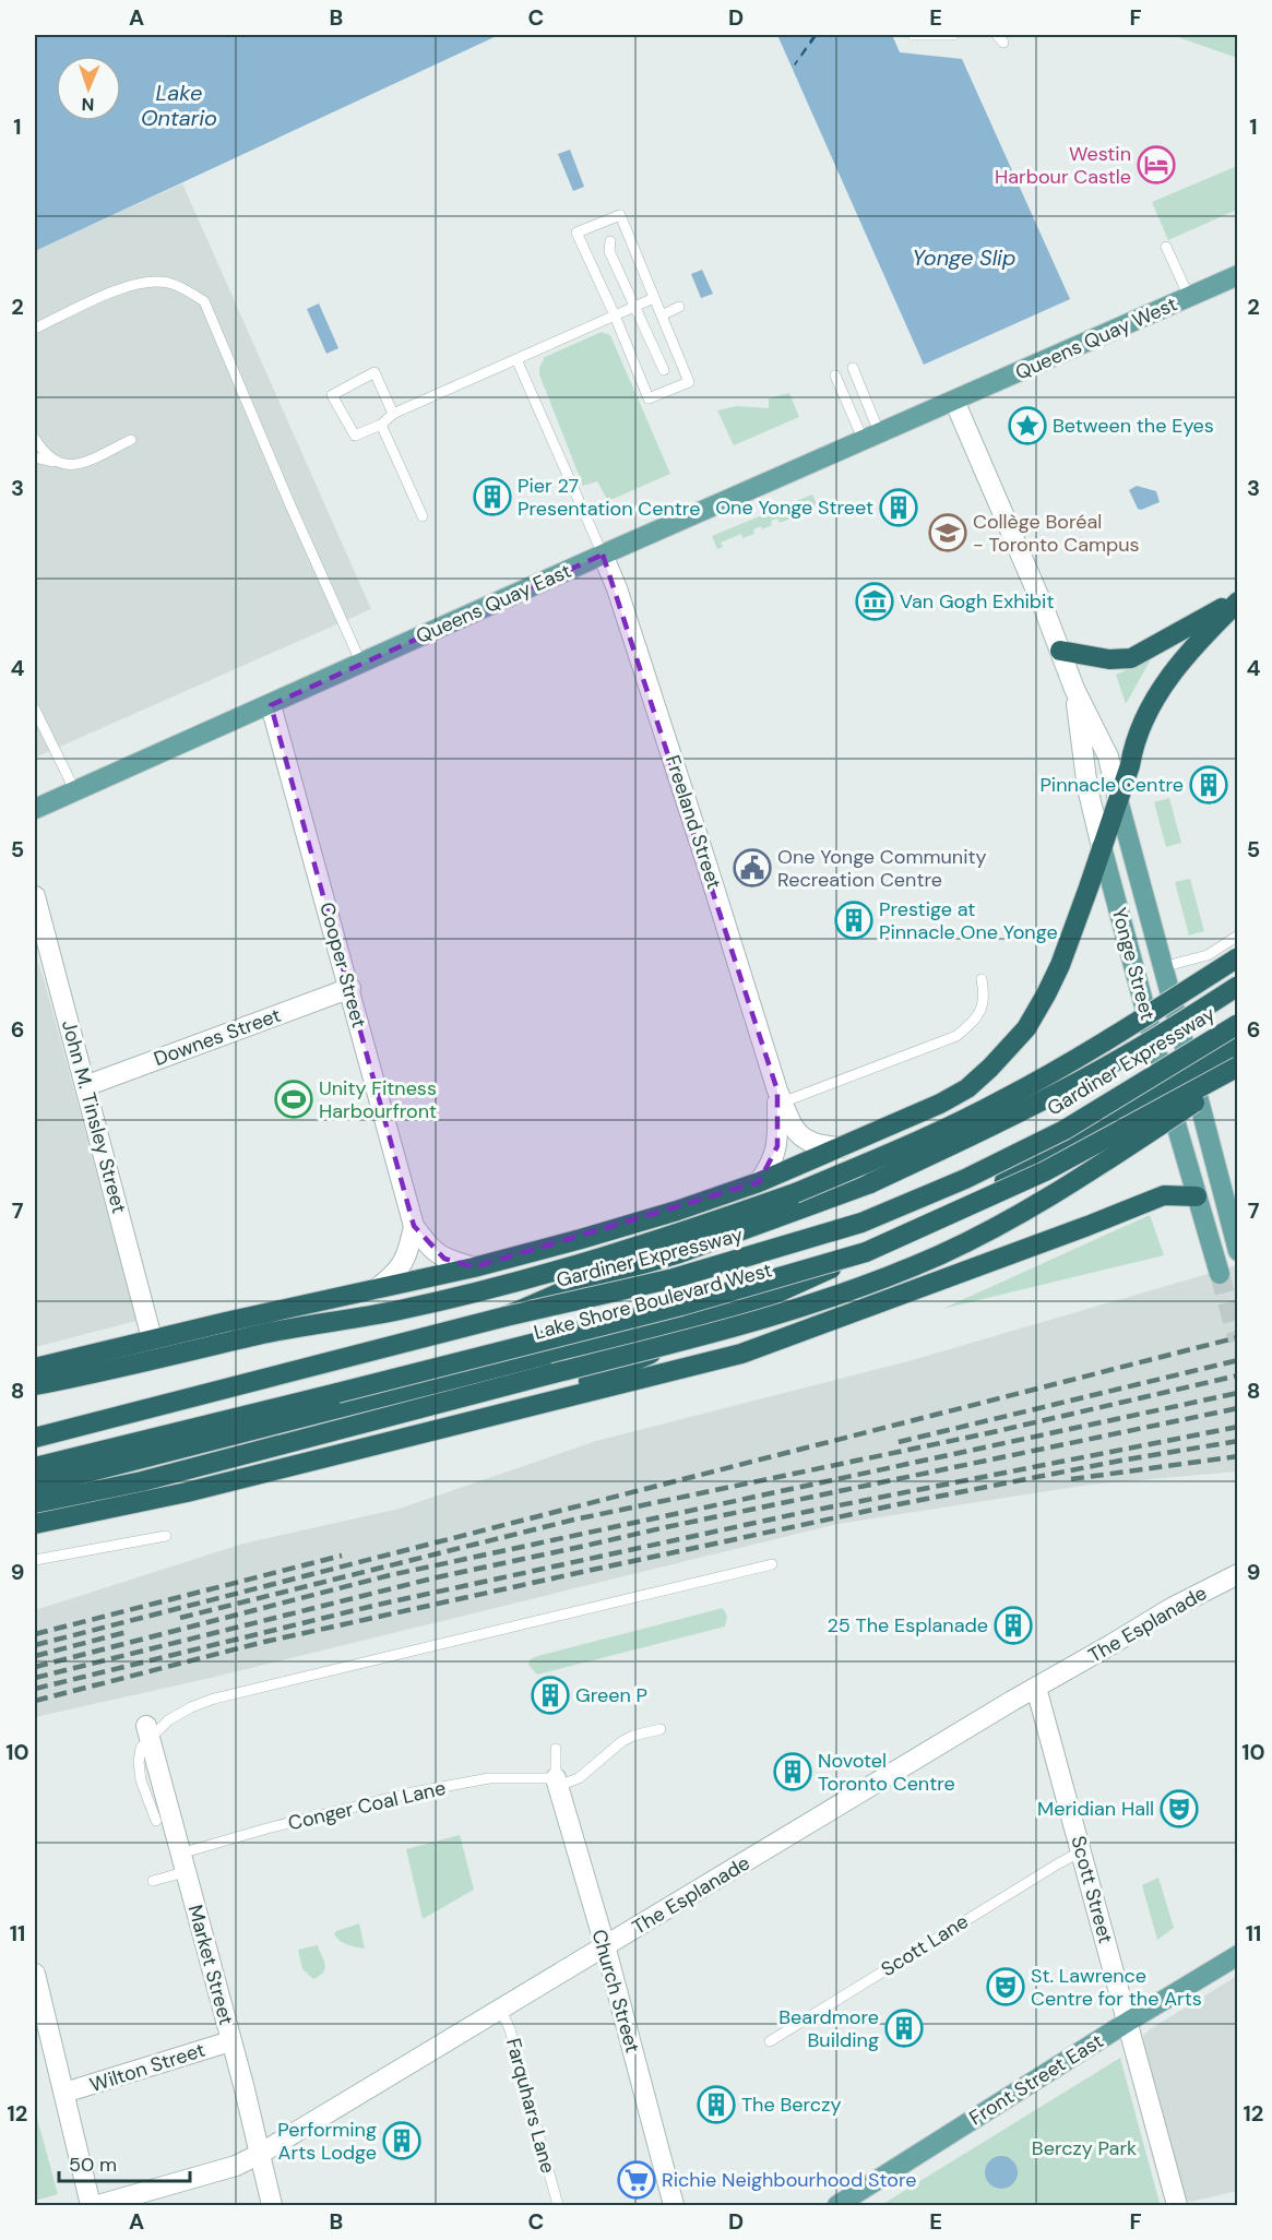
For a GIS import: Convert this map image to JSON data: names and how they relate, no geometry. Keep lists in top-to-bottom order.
{
  "streets": {
    "highway": ["Gardiner Expressway", "Lake Shore Boulevard West"],
    "main road": [
      "Queens Quay West",
      "Queens Quay East",
      "Yonge Street",
      "Front Street East"
    ],
    "street": [
      "Freeland Street",
      "Cooper Street",
      "Downes Street",
      "John M. Tinsley Street",
      "The Esplanade",
      "Scott Street",
      "Market Street",
      "Church Street",
      "Wilton Street"
    ],
    "lane": ["Conger Coal Lane", "Scott Lane", "Farquhars Lane"]
  },
  "crossings": [
    ["Queens Quay West", "Queens Quay East"],
    ["Queens Quay West", "Yonge Street"],
    ["Queens Quay East", "Freeland Street"],
    ["Queens Quay East", "Yonge Street"],
    ["Queens Quay East", "Cooper Street"],
    ["Yonge Street", "Lake Shore Boulevard West"],
    ["Cooper Street", "Downes Street"],
    ["Downes Street", "John M. Tinsley Street"],
    ["The Esplanade", "Scott Street"],
    ["The Esplanade", "Market Street"],
    ["The Esplanade", "Church Street"],
    ["The Esplanade", "Farquhars Lane"],
    ["Conger Coal Lane", "Market Street"],
    ["Conger Coal Lane", "Church Street"],
    ["Scott Street", "Scott Lane"],
    ["Scott Street", "Front Street East"],
    ["Market Street", "Wilton Street"]
  ],
  "water": ["Lake Ontario", "Yonge Slip"],
  "parks": ["Berczy Park"],
  "places": {
    "hotel": ["Westin Harbour Castle"],
    "place": ["Between the Eyes"],
    "building": [
      "Pier 27 Presentation Centre",
      "One Yonge Street",
      "Pinnacle Centre",
      "Prestige at Pinnacle One Yonge",
      "25 The Esplanade",
      "Green P",
      "Novotel Toronto Centre",
      "Beardmore Building",
      "The Berczy",
      "Performing Arts Lodge"
    ],
    "school or university": ["Collège Boréal - Toronto Campus"],
    "museum": ["Van Gogh Exhibit"],
    "public building": ["One Yonge Community Recreation Centre"],
    "sports": ["Unity Fitness Harbourfront"],
    "theatre": ["Meridian Hall", "St. Lawrence Centre for the Arts"],
    "supermarket": ["Richie Neighbourhood Store"]
  },
  "scale_bar": "50 m",
  "north": "bottom",
  "grid": {
    "columns": [
      "A",
      "B",
      "C",
      "D",
      "E",
      "F"
    ],
    "rows": [
      "1",
      "2",
      "3",
      "4",
      "5",
      "6",
      "7",
      "8",
      "9",
      "10",
      "11",
      "12"
    ]
  }
}
